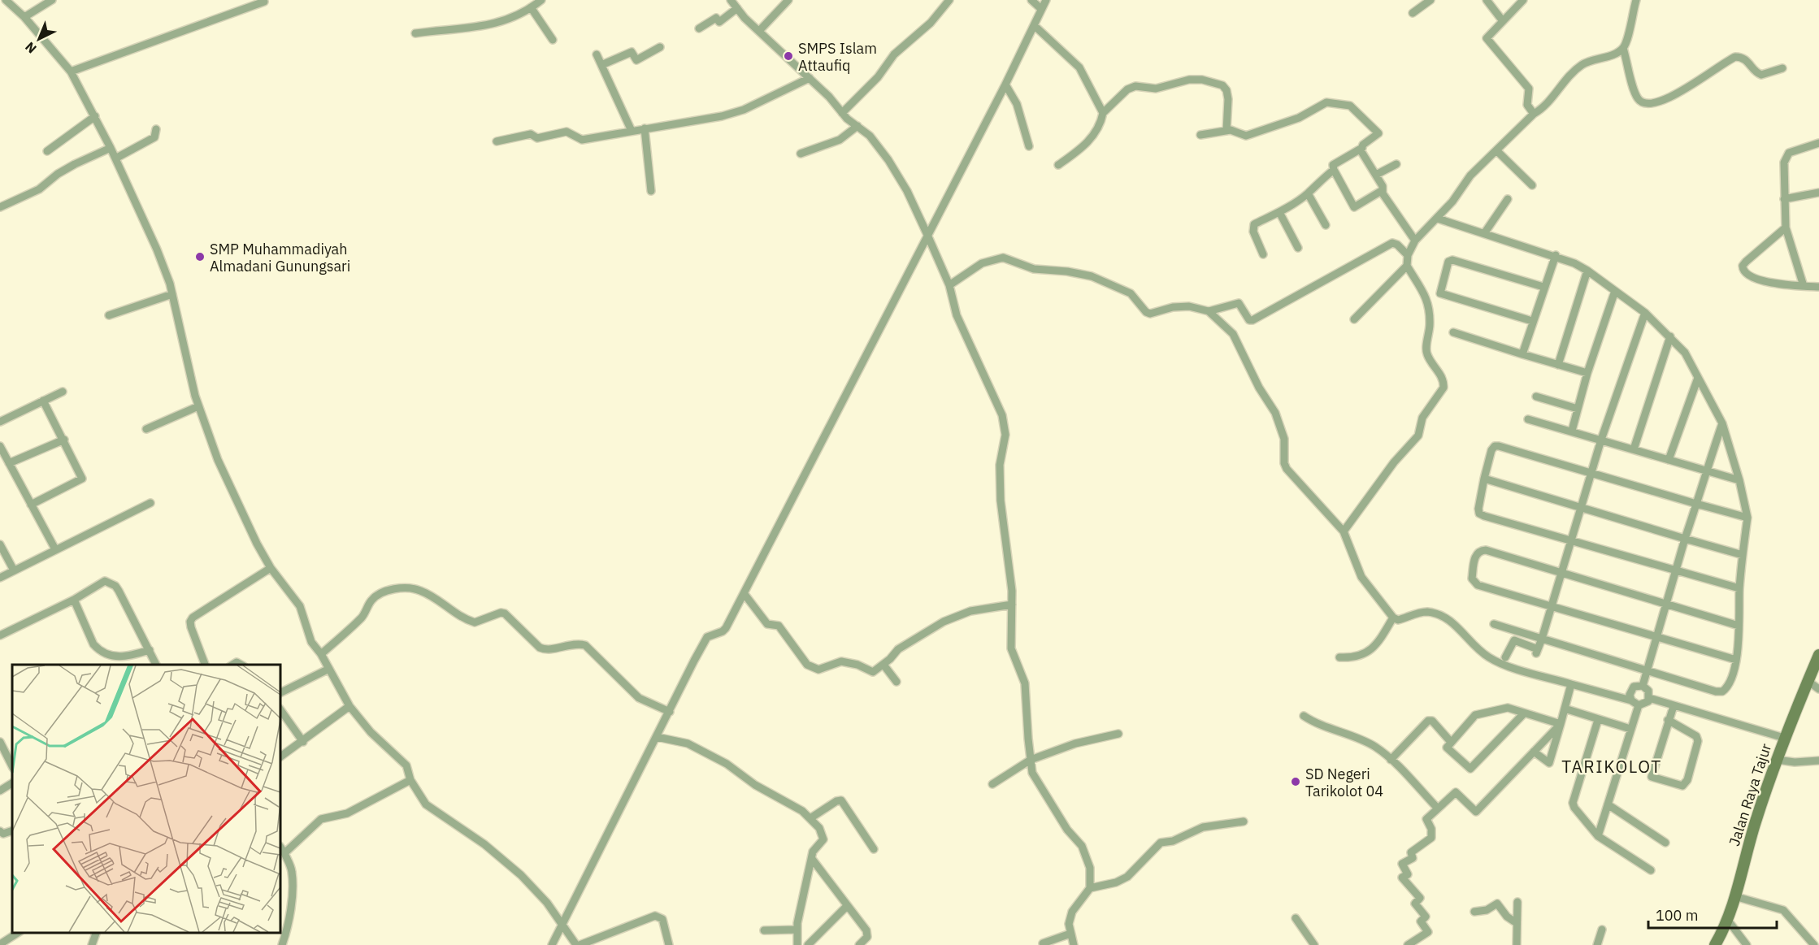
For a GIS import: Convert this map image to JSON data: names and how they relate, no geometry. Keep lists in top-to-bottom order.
{
  "streets": {
    "main road": ["Jalan Raya Tajur"]
  },
  "districts": ["TARIKOLOT"],
  "places": ["SMPS Islam Attaufiq", "SMP Muhammadiyah Almadani Gunungsari", "SD Negeri Tarikolot 04"],
  "scale_bar": "100 m",
  "north": "bottom left"
}
